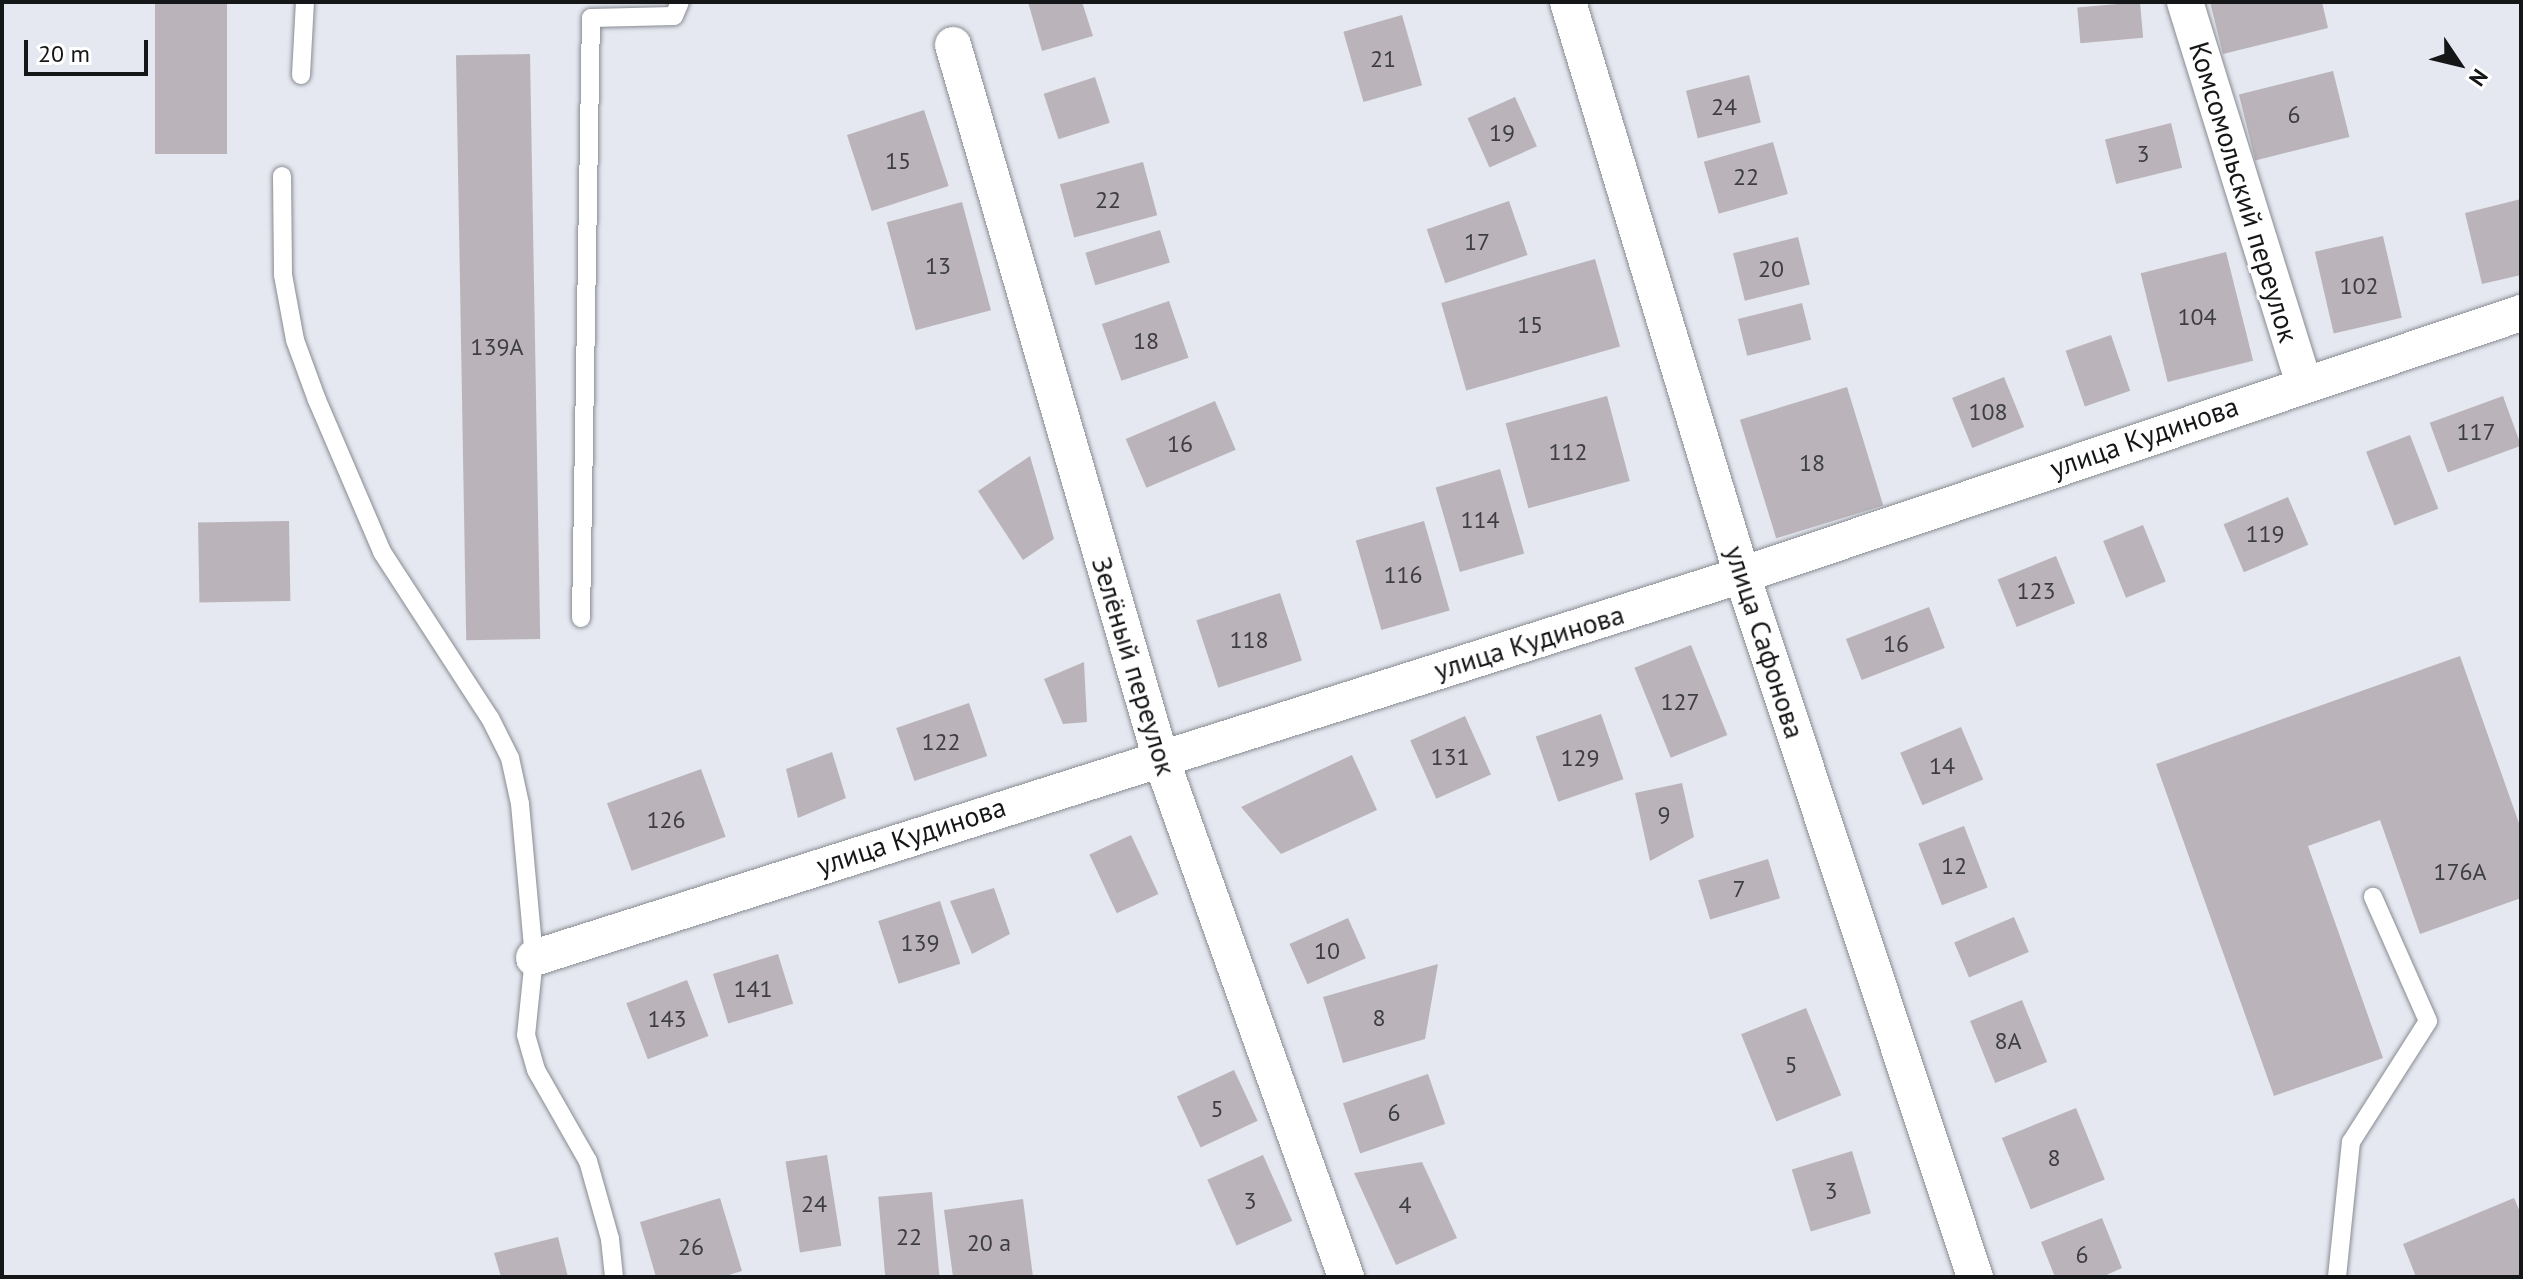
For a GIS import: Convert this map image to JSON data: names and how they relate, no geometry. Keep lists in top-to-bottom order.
{
  "streets": {
    "street": [
      "Комсомольский переулок",
      "улица Кудинова",
      "улица Сафонова",
      "Зелёный переулок"
    ]
  },
  "crossings": [
    ["Комсомольский переулок", "улица Кудинова"],
    ["улица Кудинова", "улица Сафонова"],
    ["улица Кудинова", "Зелёный переулок"]
  ],
  "house_numbers": [
    "21",
    "24",
    "6",
    "19",
    "3",
    "15",
    "22",
    "22",
    "17",
    "13",
    "20",
    "102",
    "104",
    "15",
    "18",
    "139А",
    "108",
    "117",
    "16",
    "112",
    "18",
    "114",
    "119",
    "116",
    "123",
    "118",
    "16",
    "127",
    "122",
    "131",
    "129",
    "14",
    "9",
    "126",
    "12",
    "176А",
    "7",
    "139",
    "10",
    "141",
    "8",
    "143",
    "8А",
    "5",
    "5",
    "6",
    "8",
    "3",
    "3",
    "24",
    "4",
    "22",
    "20 а",
    "26",
    "6"
  ],
  "scale_bar": "20 m",
  "north": "bottom right"
}
